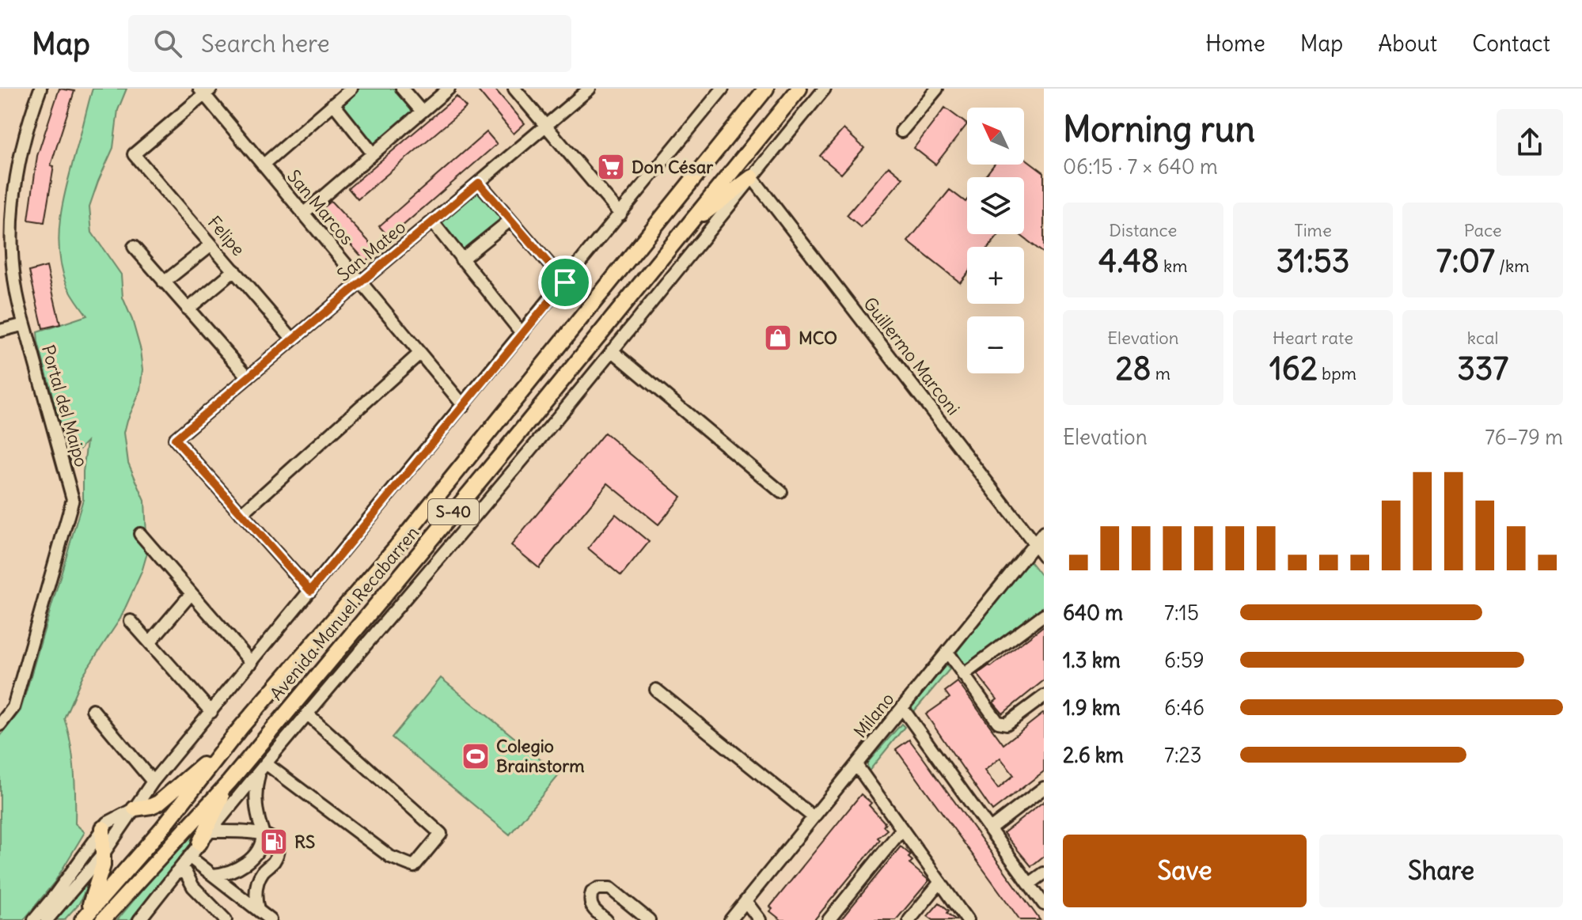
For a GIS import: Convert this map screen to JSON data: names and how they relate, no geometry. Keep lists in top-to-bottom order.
{
  "streets": {
    "main road": ["S-40", "Avenida Manuel Recabarren"],
    "street": [
      "San Marcos",
      "Felipe",
      "San Mateo",
      "Guillermo Marconi",
      "Portal del Maipo",
      "Milano"
    ]
  },
  "crossings": [
    ["San Marcos", "Felipe"],
    ["San Marcos", "San Mateo"],
    ["Felipe", "San Mateo"],
    ["Guillermo Marconi", "Avenida Manuel Recabarren"],
    ["Guillermo Marconi", "Milano"]
  ],
  "places": {
    "supermarket": ["Don César"],
    "shop": ["MCO"],
    "sports": ["Colegio Brainstorm"],
    "fuel station": ["RS"]
  },
  "north": "top left",
  "page": {
    "header": "Map",
    "search": "Search here",
    "nav": [
      "Home",
      "Map",
      "About",
      "Contact"
    ],
    "heading": ["Morning run", "06:15 · 7 × 640 m"],
    "map_buttons": ["+", "−"],
    "stats": [
      ["Distance", "4.48 km"],
      ["Time", "31:53"],
      ["Pace", "7:07 /km"],
      ["Elevation", "28 m"],
      ["Heart rate", "162 bpm"],
      ["kcal", "337"]
    ],
    "chart": ["Elevation", "76–79 m"],
    "list": [
      {
        "name": "640 m",
        "note": "7:15"
      },
      {
        "name": "1.3 km",
        "note": "6:59"
      },
      {
        "name": "1.9 km",
        "note": "6:46"
      },
      {
        "name": "2.6 km",
        "note": "7:23"
      }
    ],
    "buttons": ["Save", "Share"]
  }
}
